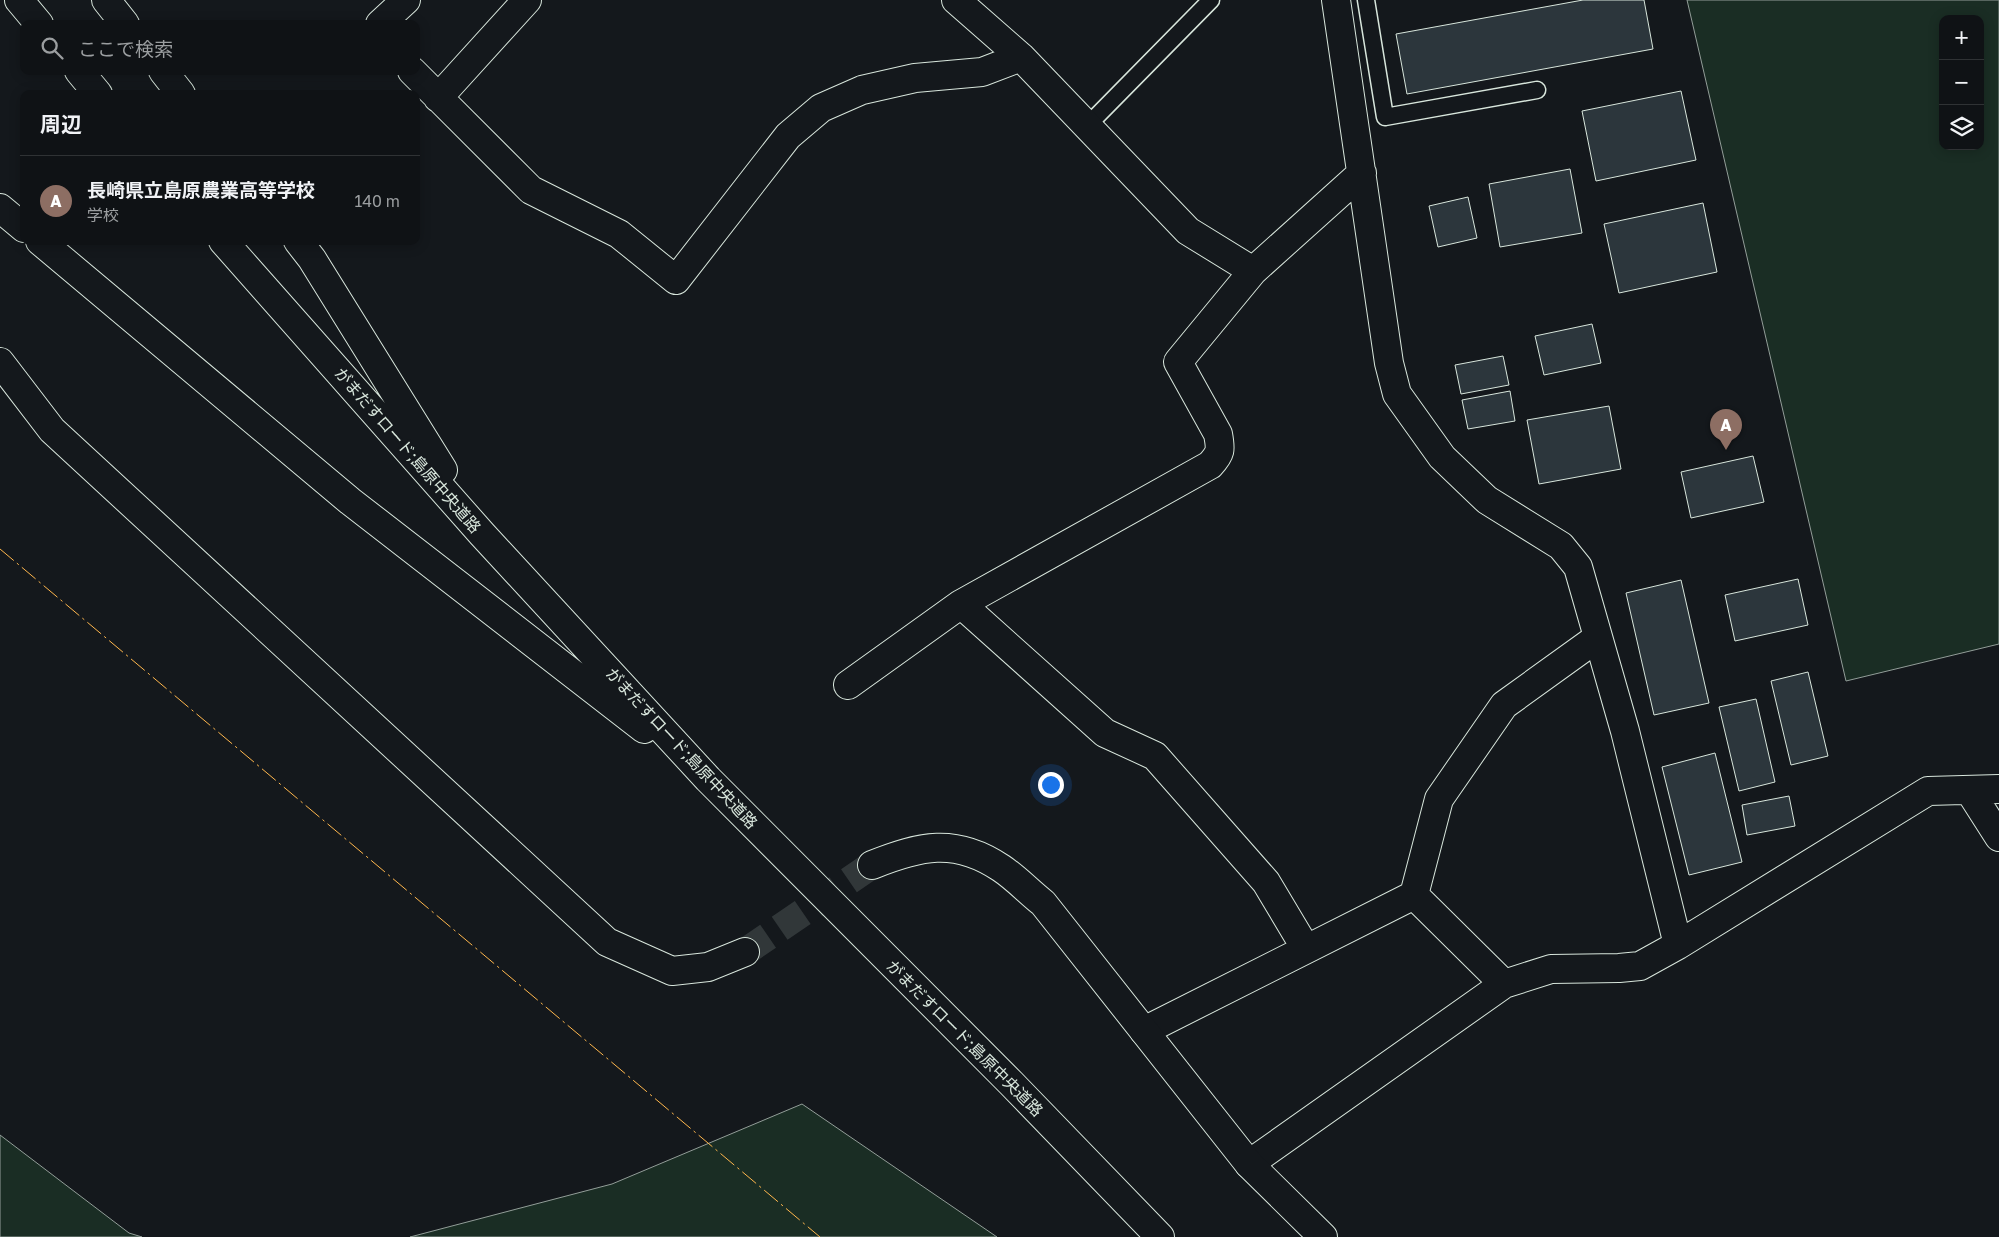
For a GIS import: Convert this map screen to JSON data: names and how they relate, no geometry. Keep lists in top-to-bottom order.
{
  "streets": {
    "main road": ["がまだすロード;島原中央道路"]
  },
  "page": {
    "map_buttons": ["+", "−"],
    "search": "ここで検索",
    "heading": "周辺",
    "list": [
      {
        "mark": "A",
        "name": "長崎県立島原農業高等学校",
        "note": "学校",
        "value": "140 m"
      }
    ],
    "pins": "A"
  }
}
